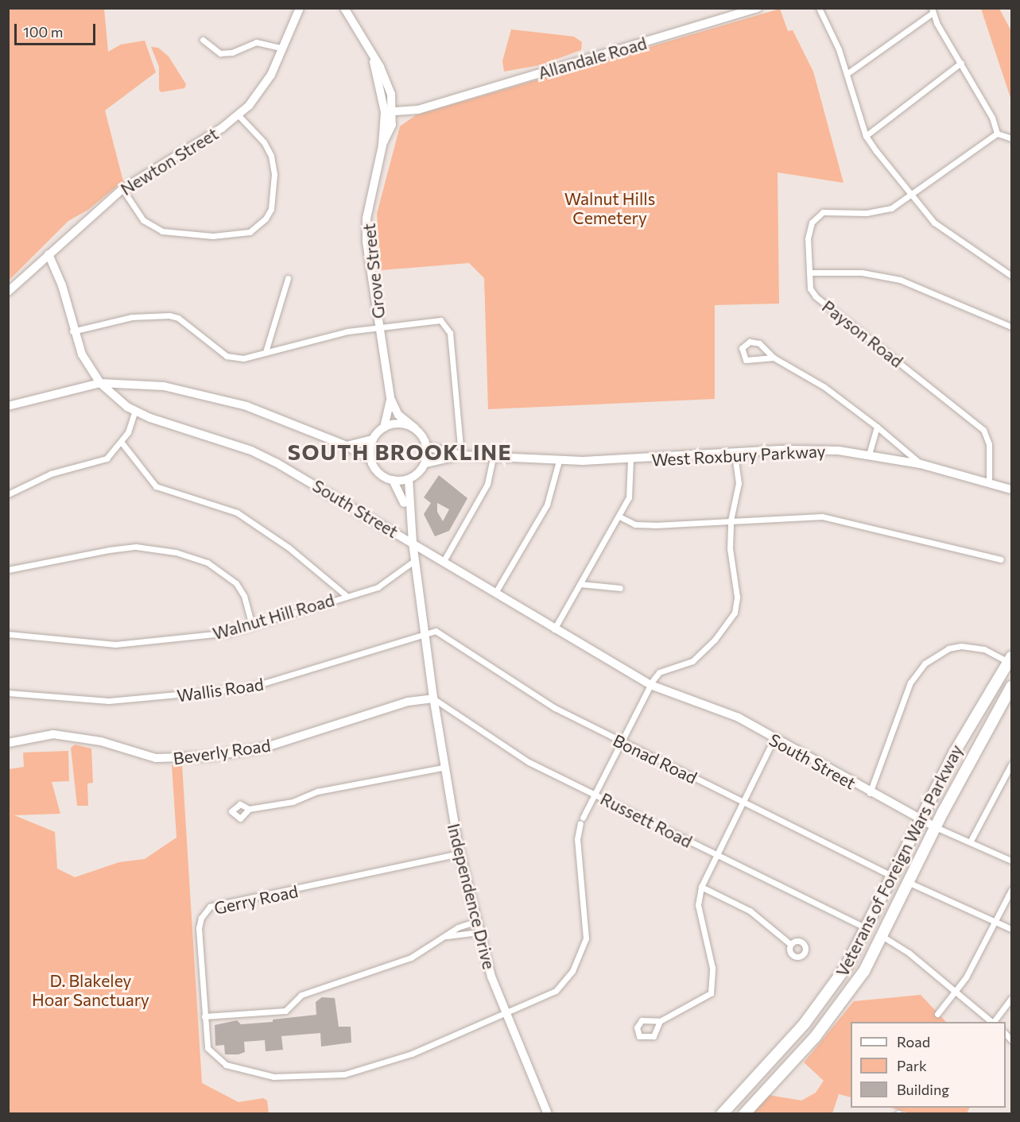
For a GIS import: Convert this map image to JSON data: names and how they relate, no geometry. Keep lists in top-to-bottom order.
{
  "streets": {
    "highway": ["Veterans of Foreign Wars Parkway"],
    "main road": [
      "Allandale Road",
      "Newton Street",
      "Grove Street",
      "West Roxbury Parkway",
      "South Street",
      "Beverly Road",
      "Independence Drive"
    ],
    "street": [
      "Payson Road",
      "Walnut Hill Road",
      "Wallis Road",
      "Bonad Road",
      "Russett Road",
      "Gerry Road"
    ]
  },
  "crossings": [
    ["Allandale Road", "Grove Street"],
    ["Newton Street", "South Street"],
    ["Grove Street", "West Roxbury Parkway"],
    ["Payson Road", "West Roxbury Parkway"],
    ["South Street", "Veterans of Foreign Wars Parkway"],
    ["Wallis Road", "Bonad Road"],
    ["Beverly Road", "Russett Road"],
    ["Beverly Road", "Independence Drive"],
    ["Bonad Road", "Veterans of Foreign Wars Parkway"],
    ["Russett Road", "Veterans of Foreign Wars Parkway"],
    ["Russett Road", "Independence Drive"],
    ["Independence Drive", "Gerry Road"]
  ],
  "districts": ["SOUTH BROOKLINE"],
  "parks": ["Walnut Hills Cemetery", "D. Blakeley Hoar Sanctuary"],
  "legend": ["Road", "Park", "Building"],
  "scale_bar": "100 m"
}
